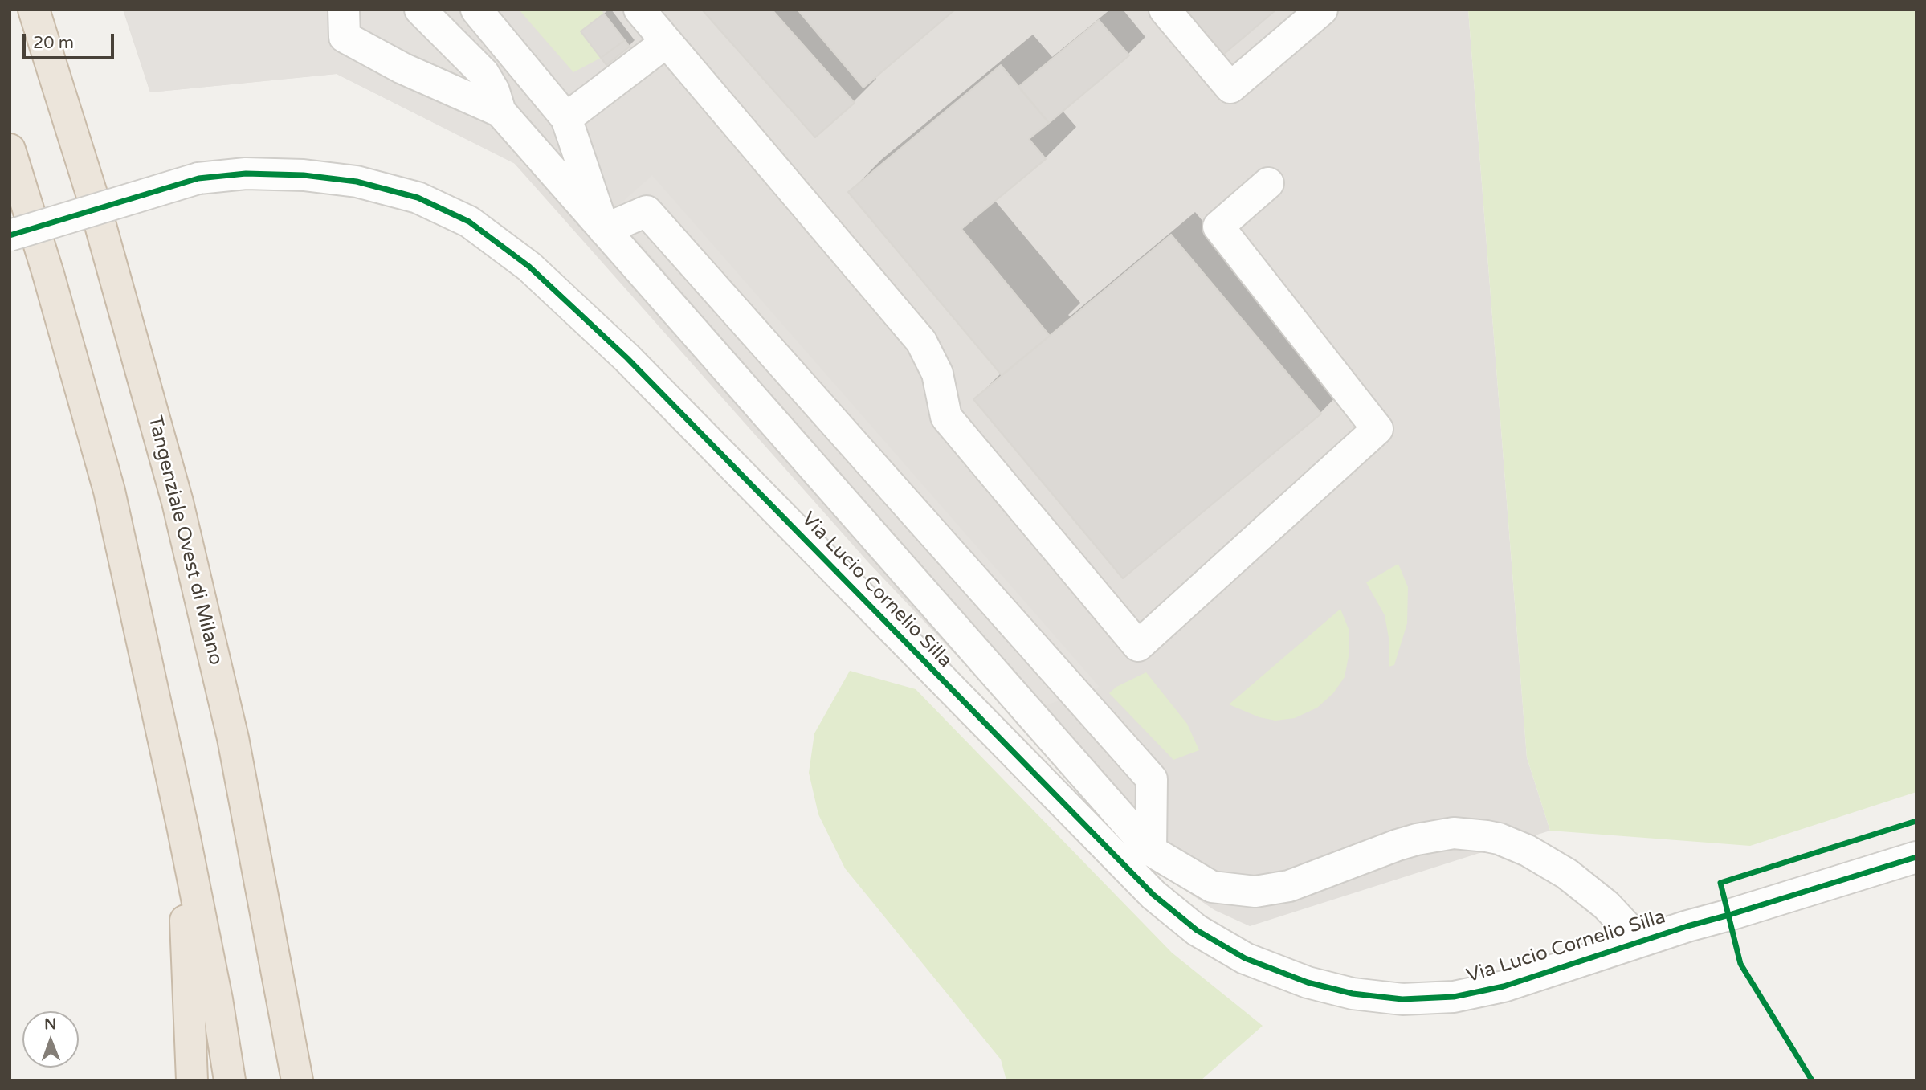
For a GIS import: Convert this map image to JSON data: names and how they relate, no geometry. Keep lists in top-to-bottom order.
{
  "streets": {
    "highway": ["Tangenziale Ovest di Milano"],
    "street": ["Via Lucio Cornelio Silla"]
  },
  "scale_bar": "20 m",
  "north": "top"
}
